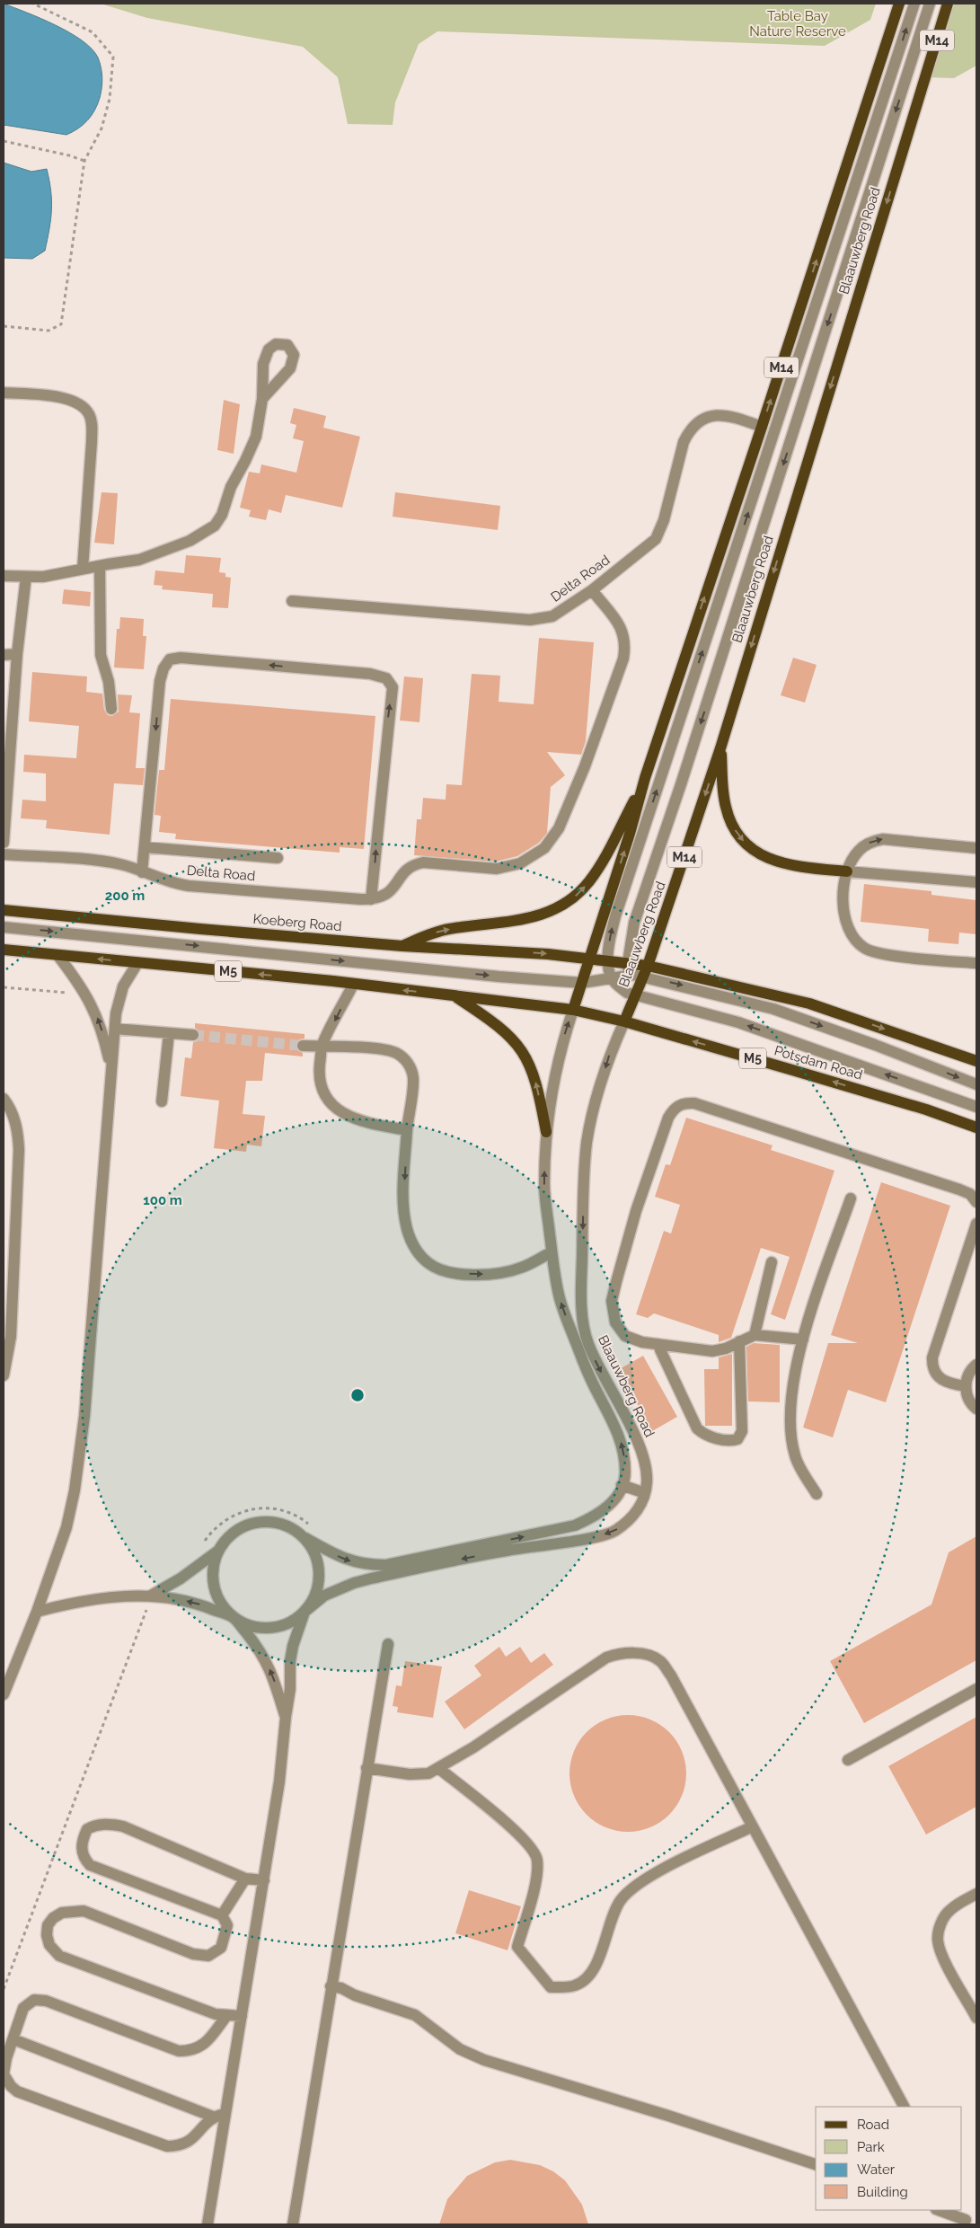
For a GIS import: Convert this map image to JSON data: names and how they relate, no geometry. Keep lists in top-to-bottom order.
{
  "streets": {
    "main road": [
      "M14",
      "Blaauwberg Road",
      "Koeberg Road",
      "M5",
      "Potsdam Road"
    ],
    "street": ["Delta Road"]
  },
  "crossings": [
    ["Blaauwberg Road", "Delta Road"],
    ["Blaauwberg Road", "Koeberg Road"],
    ["Blaauwberg Road", "M5"],
    ["Blaauwberg Road", "Potsdam Road"],
    ["M5", "Potsdam Road"]
  ],
  "parks": ["Table Bay Nature Reserve"],
  "legend": [
    "Road",
    "Park",
    "Water",
    "Building"
  ],
  "rings": ["200 m", "100 m"]
}
